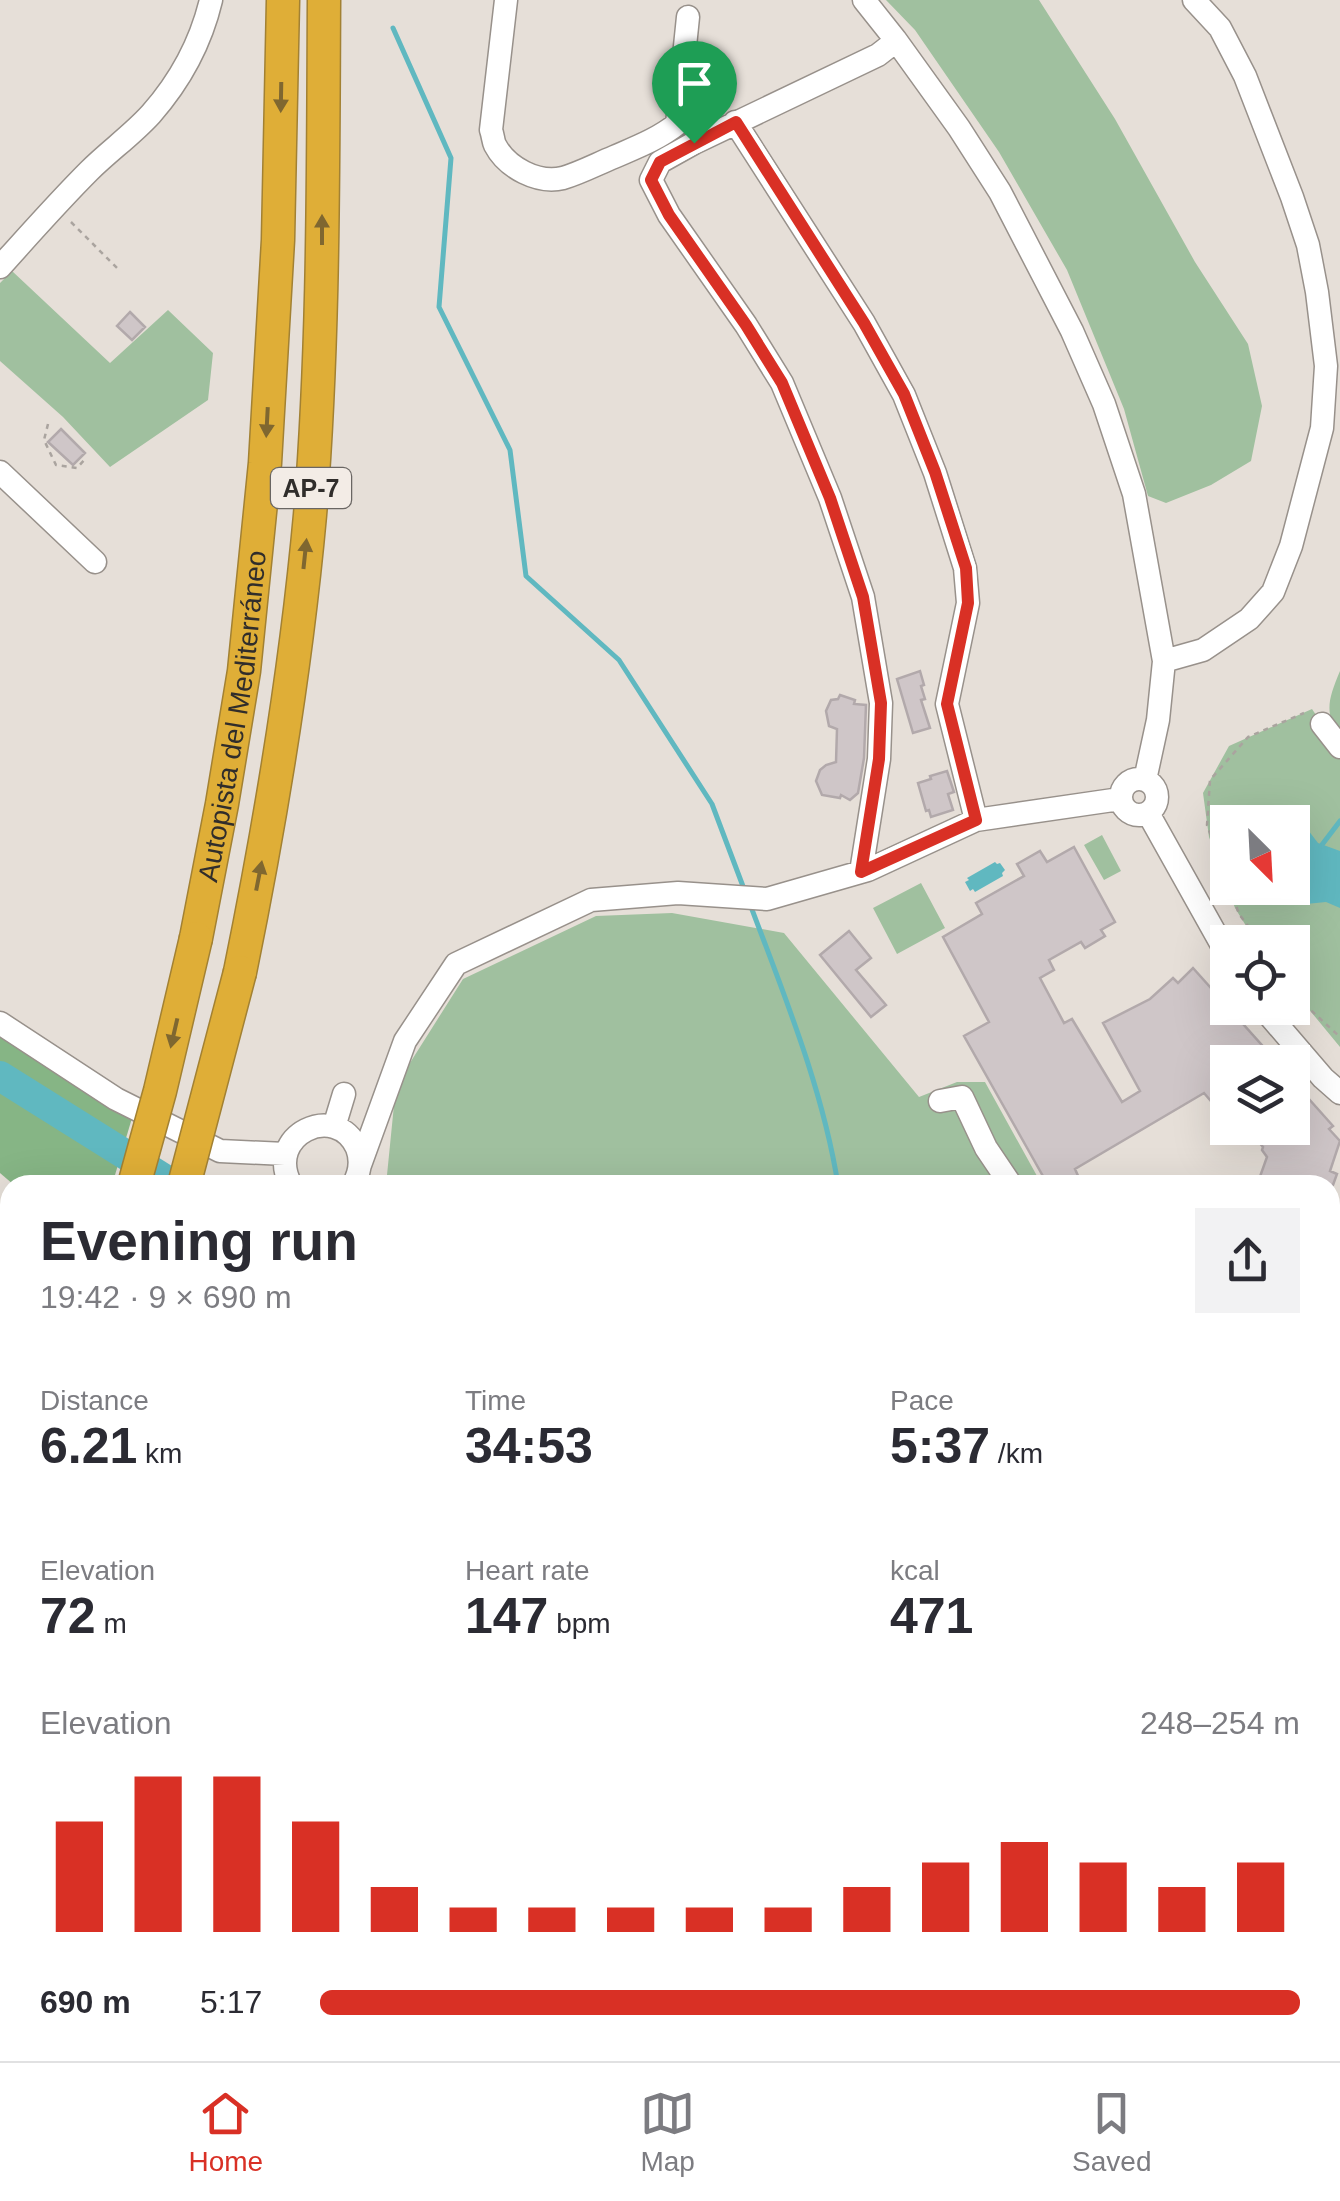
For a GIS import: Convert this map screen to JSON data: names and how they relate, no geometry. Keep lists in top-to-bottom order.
{
  "streets": {
    "highway": ["AP-7", "Autopista del Mediterráneo"]
  },
  "north": "bottom right",
  "page": {
    "heading": ["Evening run", "19:42 · 9 × 690 m"],
    "stats": [
      ["Distance", "6.21 km"],
      ["Time", "34:53"],
      ["Pace", "5:37 /km"],
      ["Elevation", "72 m"],
      ["Heart rate", "147 bpm"],
      ["kcal", "471"]
    ],
    "chart": ["Elevation", "248–254 m"],
    "list": [
      {
        "name": "690 m",
        "note": "5:17"
      }
    ],
    "tabs": ["Home", "Map", "Saved"]
  }
}
